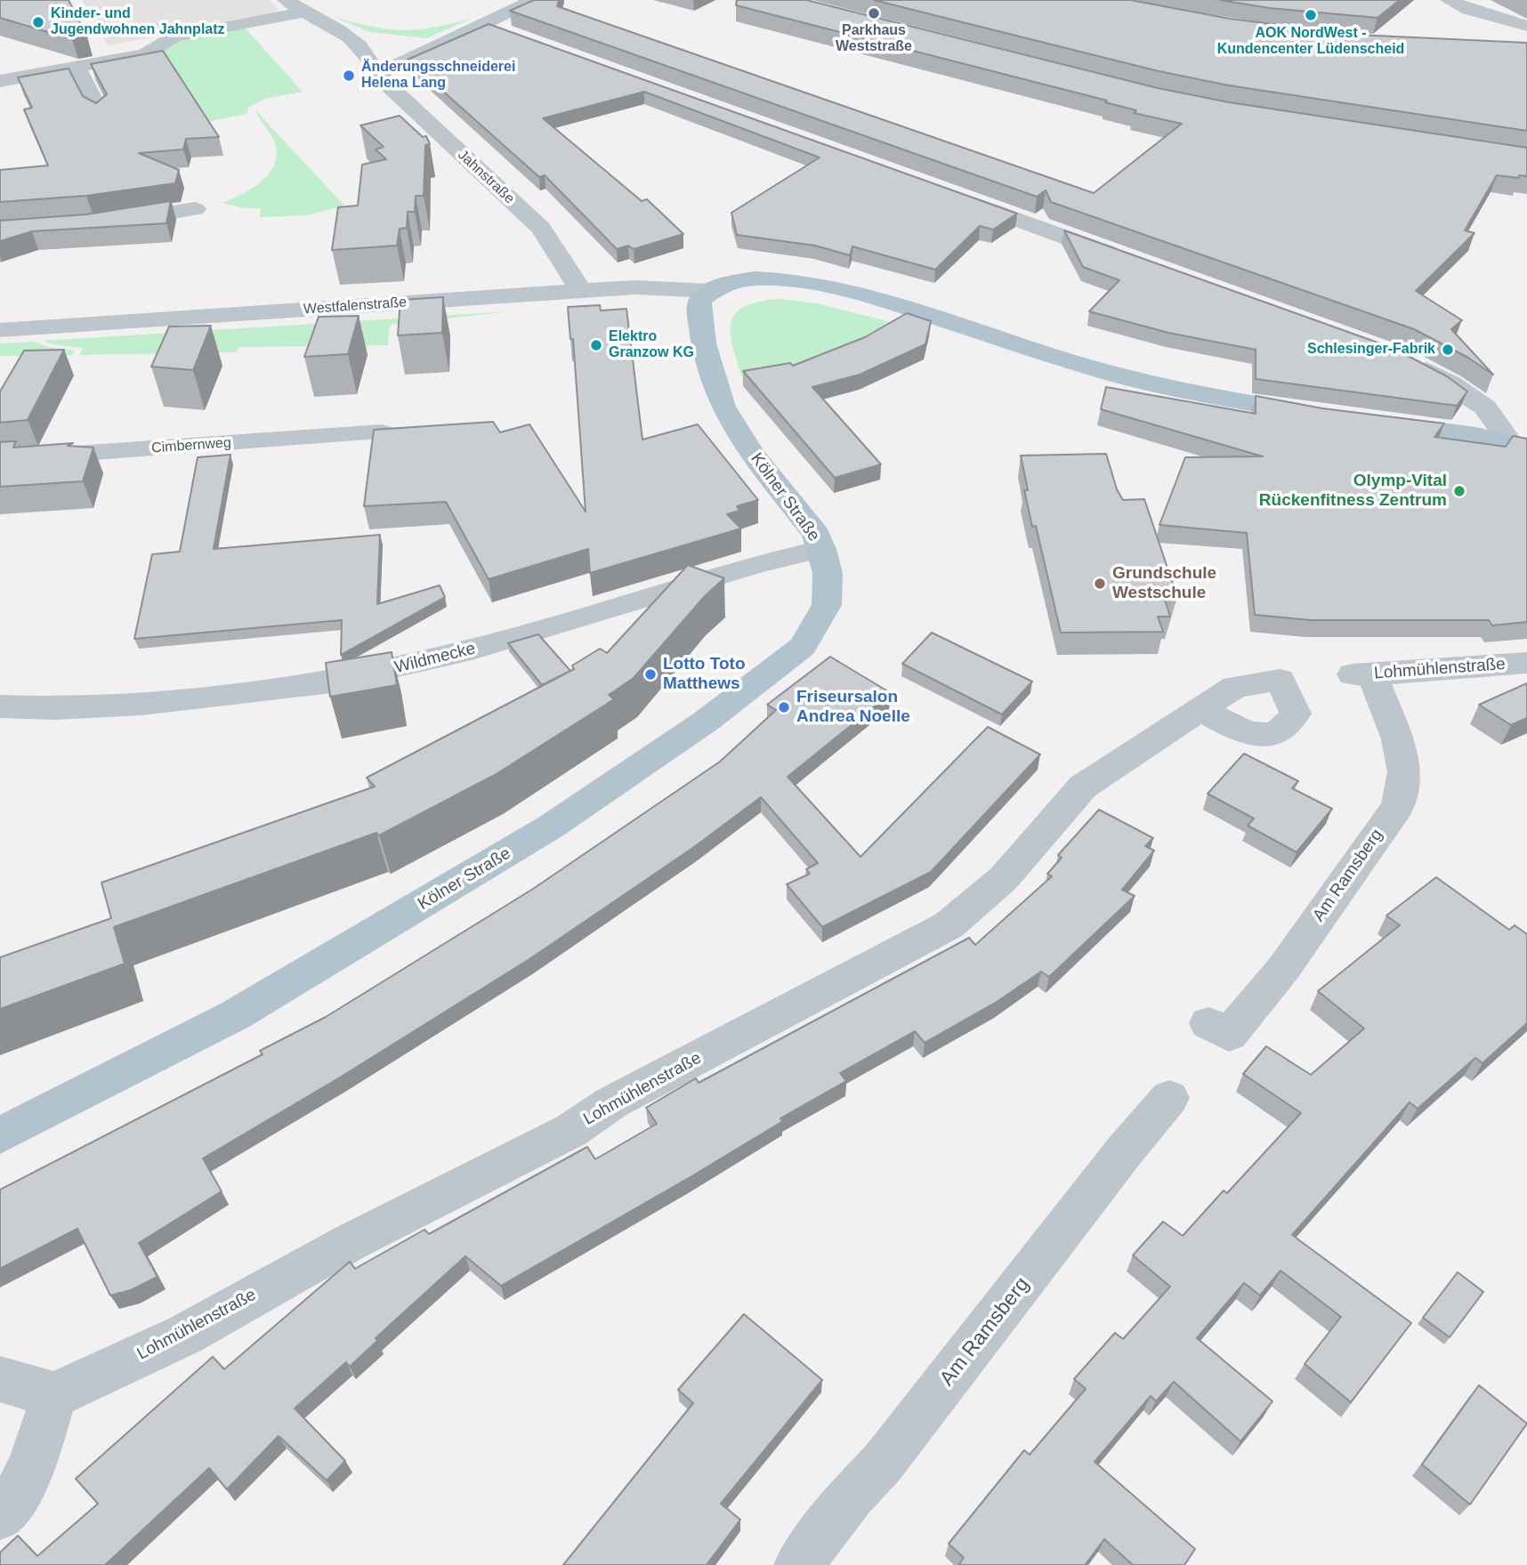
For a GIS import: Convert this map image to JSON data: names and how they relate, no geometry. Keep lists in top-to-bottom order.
{
  "streets": {
    "main road": ["Kölner Straße"],
    "street": [
      "Jahnstraße",
      "Westfalenstraße",
      "Cimbernweg",
      "Wildmecke",
      "Lohmühlenstraße",
      "Am Ramsberg"
    ]
  },
  "crossings": [
    ["Jahnstraße", "Westfalenstraße"],
    ["Westfalenstraße", "Kölner Straße"],
    ["Kölner Straße", "Wildmecke"],
    ["Lohmühlenstraße", "Am Ramsberg"]
  ],
  "places": [
    "Parkhaus Weststraße",
    "AOK NordWest - Kundencenter Lüdenscheid",
    "Kinder- und Jugendwohnen Jahnplatz",
    "Änderungsschneiderei Helena Lang",
    "Elektro Granzow KG",
    "Schlesinger-Fabrik",
    "Olymp-Vital Rückenfitness Zentrum",
    "Grundschule Westschule",
    "Lotto Toto Matthews",
    "Friseursalon Andrea Noelle"
  ]
}
